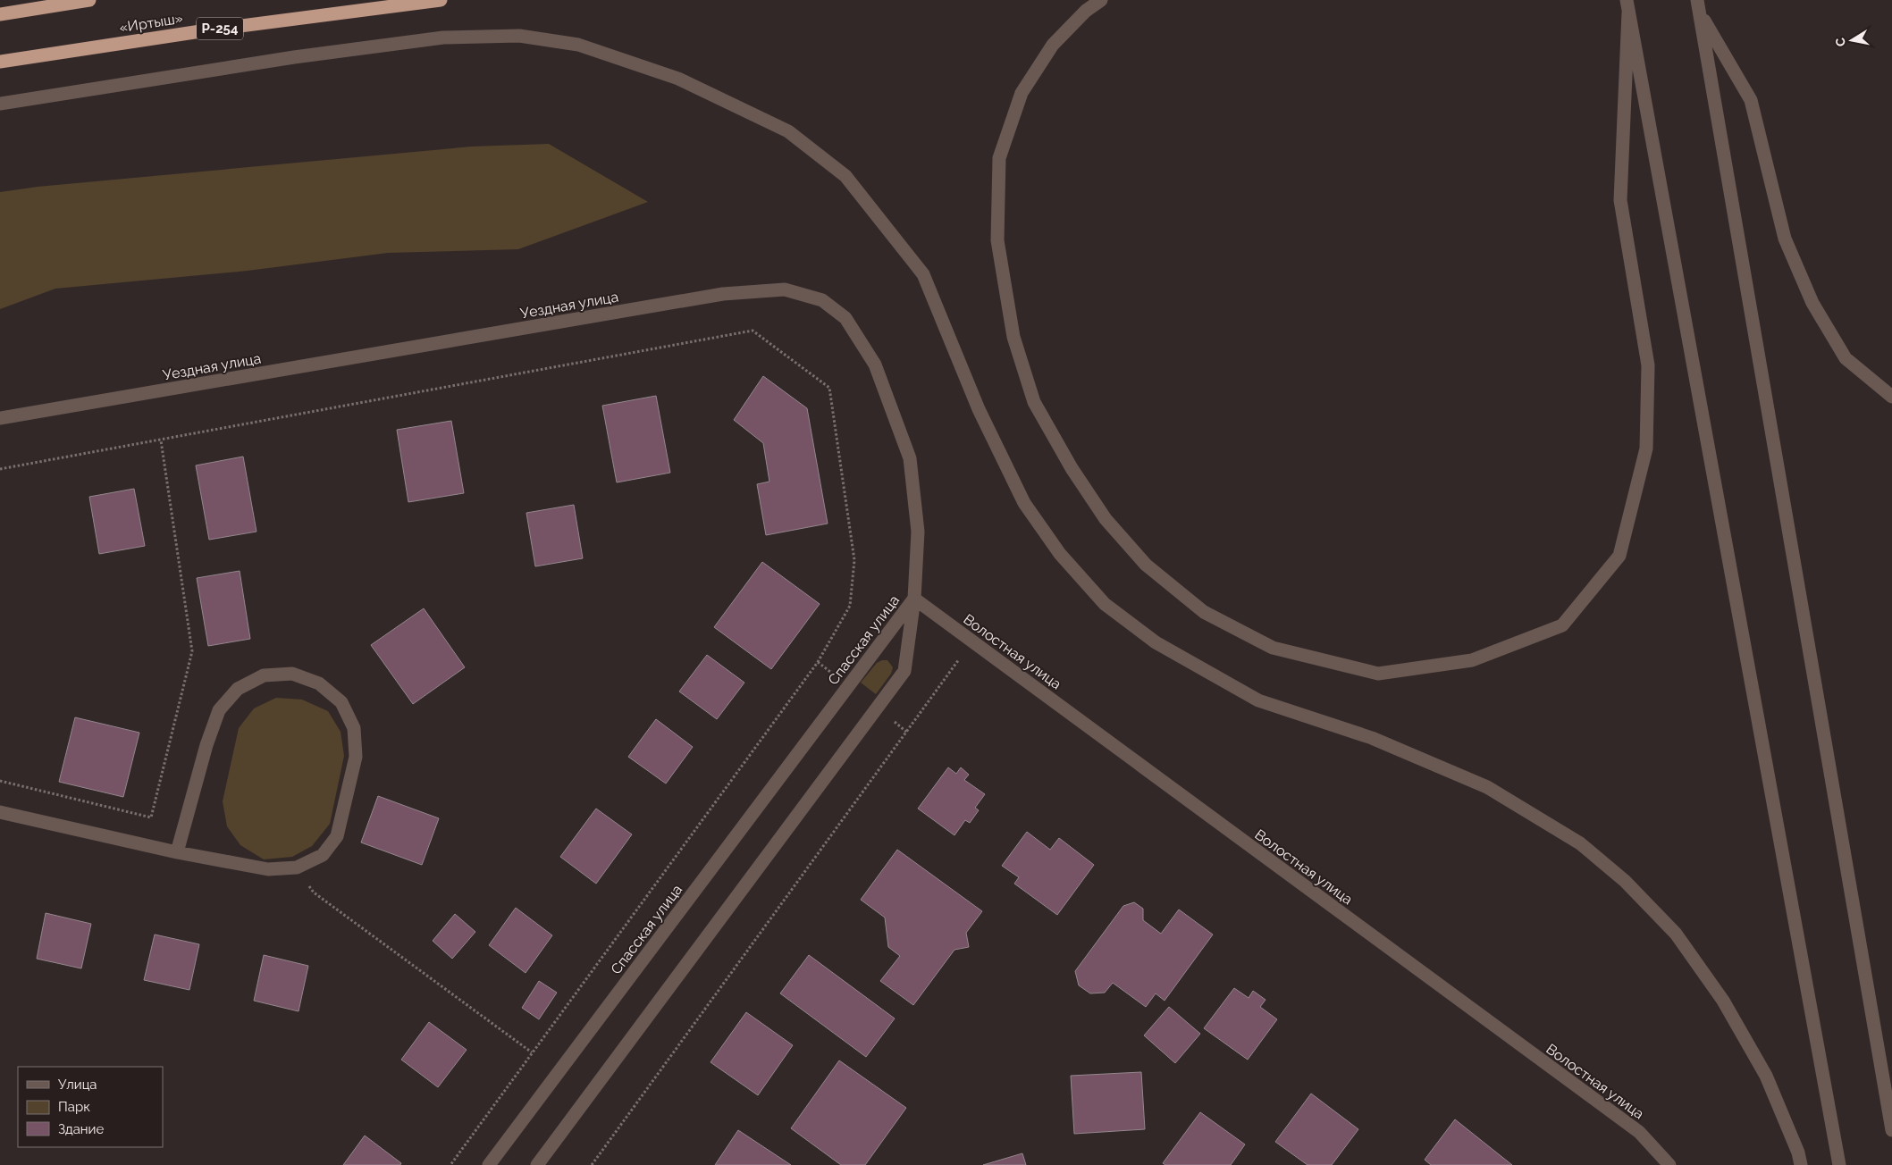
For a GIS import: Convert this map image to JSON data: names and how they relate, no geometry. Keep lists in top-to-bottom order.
{
  "streets": {
    "highway": ["«Иртыш»", "Р-254"],
    "street": ["Уездная улица", "Спасская улица", "Волостная улица"]
  },
  "crossings": [
    ["Уездная улица", "Спасская улица"],
    ["Уездная улица", "Волостная улица"],
    ["Спасская улица", "Волостная улица"]
  ],
  "legend": ["Улица", "Парк", "Здание"],
  "north": "left"
}
